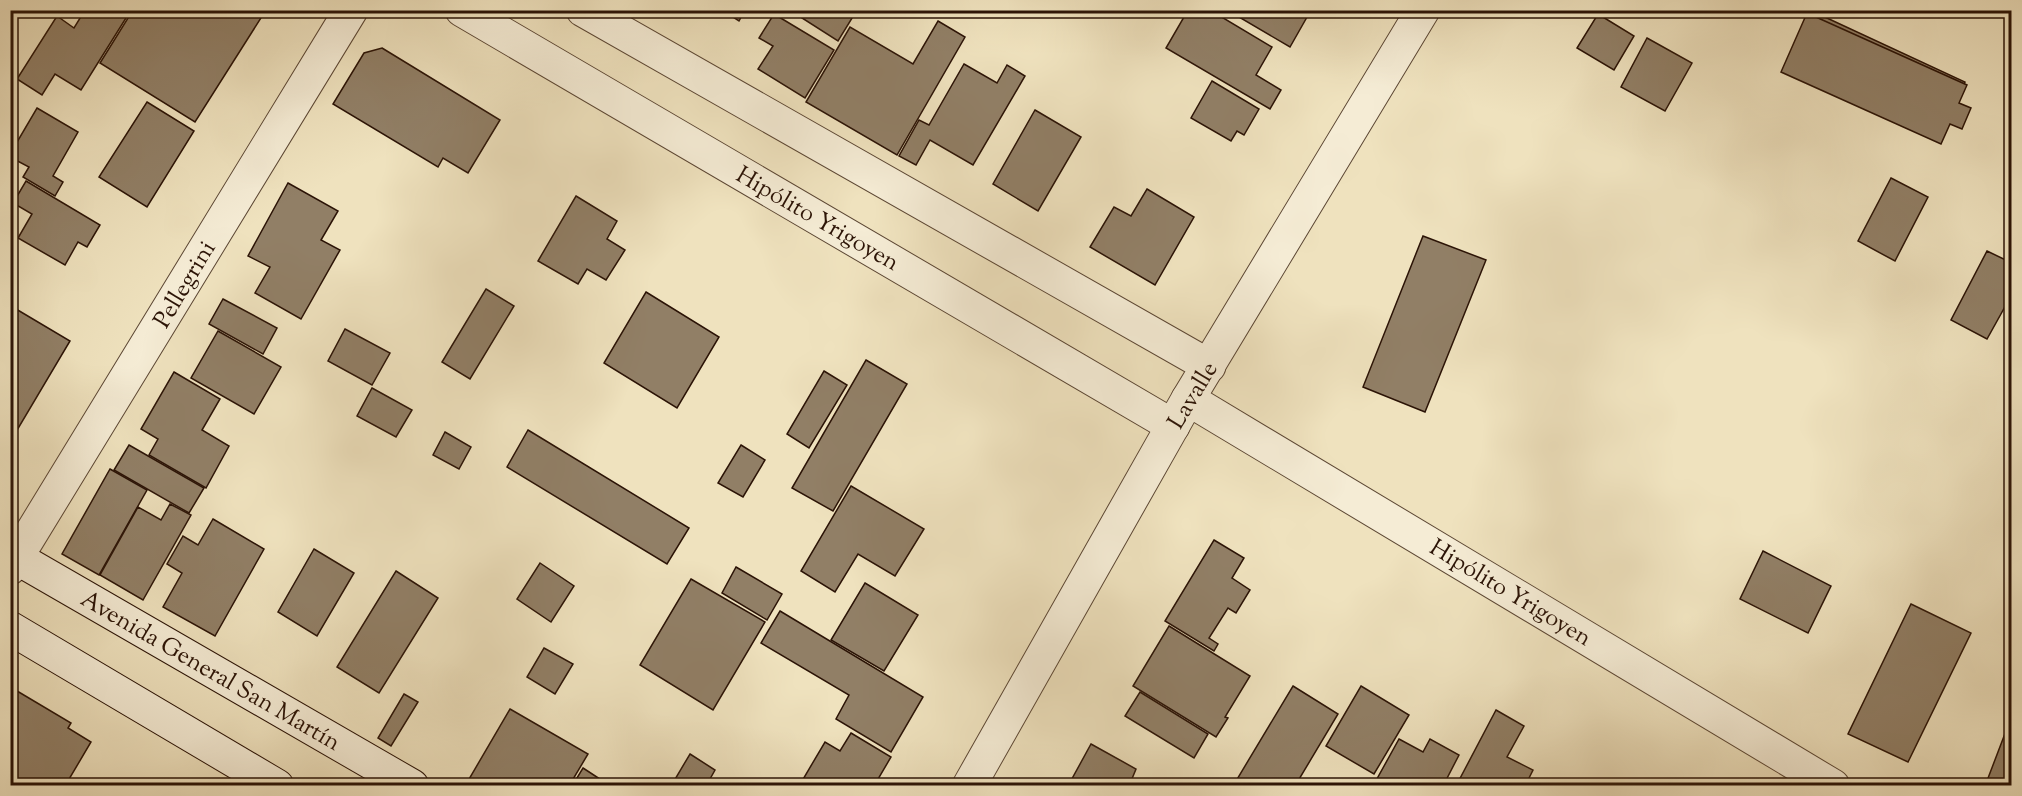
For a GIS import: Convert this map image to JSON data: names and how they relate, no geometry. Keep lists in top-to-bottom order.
{
  "streets": {
    "street": [
      "Hipólito Yrigoyen",
      "Pellegrini",
      "Lavalle",
      "Avenida General San Martín"
    ]
  },
  "crossings": [
    ["Hipólito Yrigoyen", "Lavalle"],
    ["Pellegrini", "Avenida General San Martín"]
  ]
}
